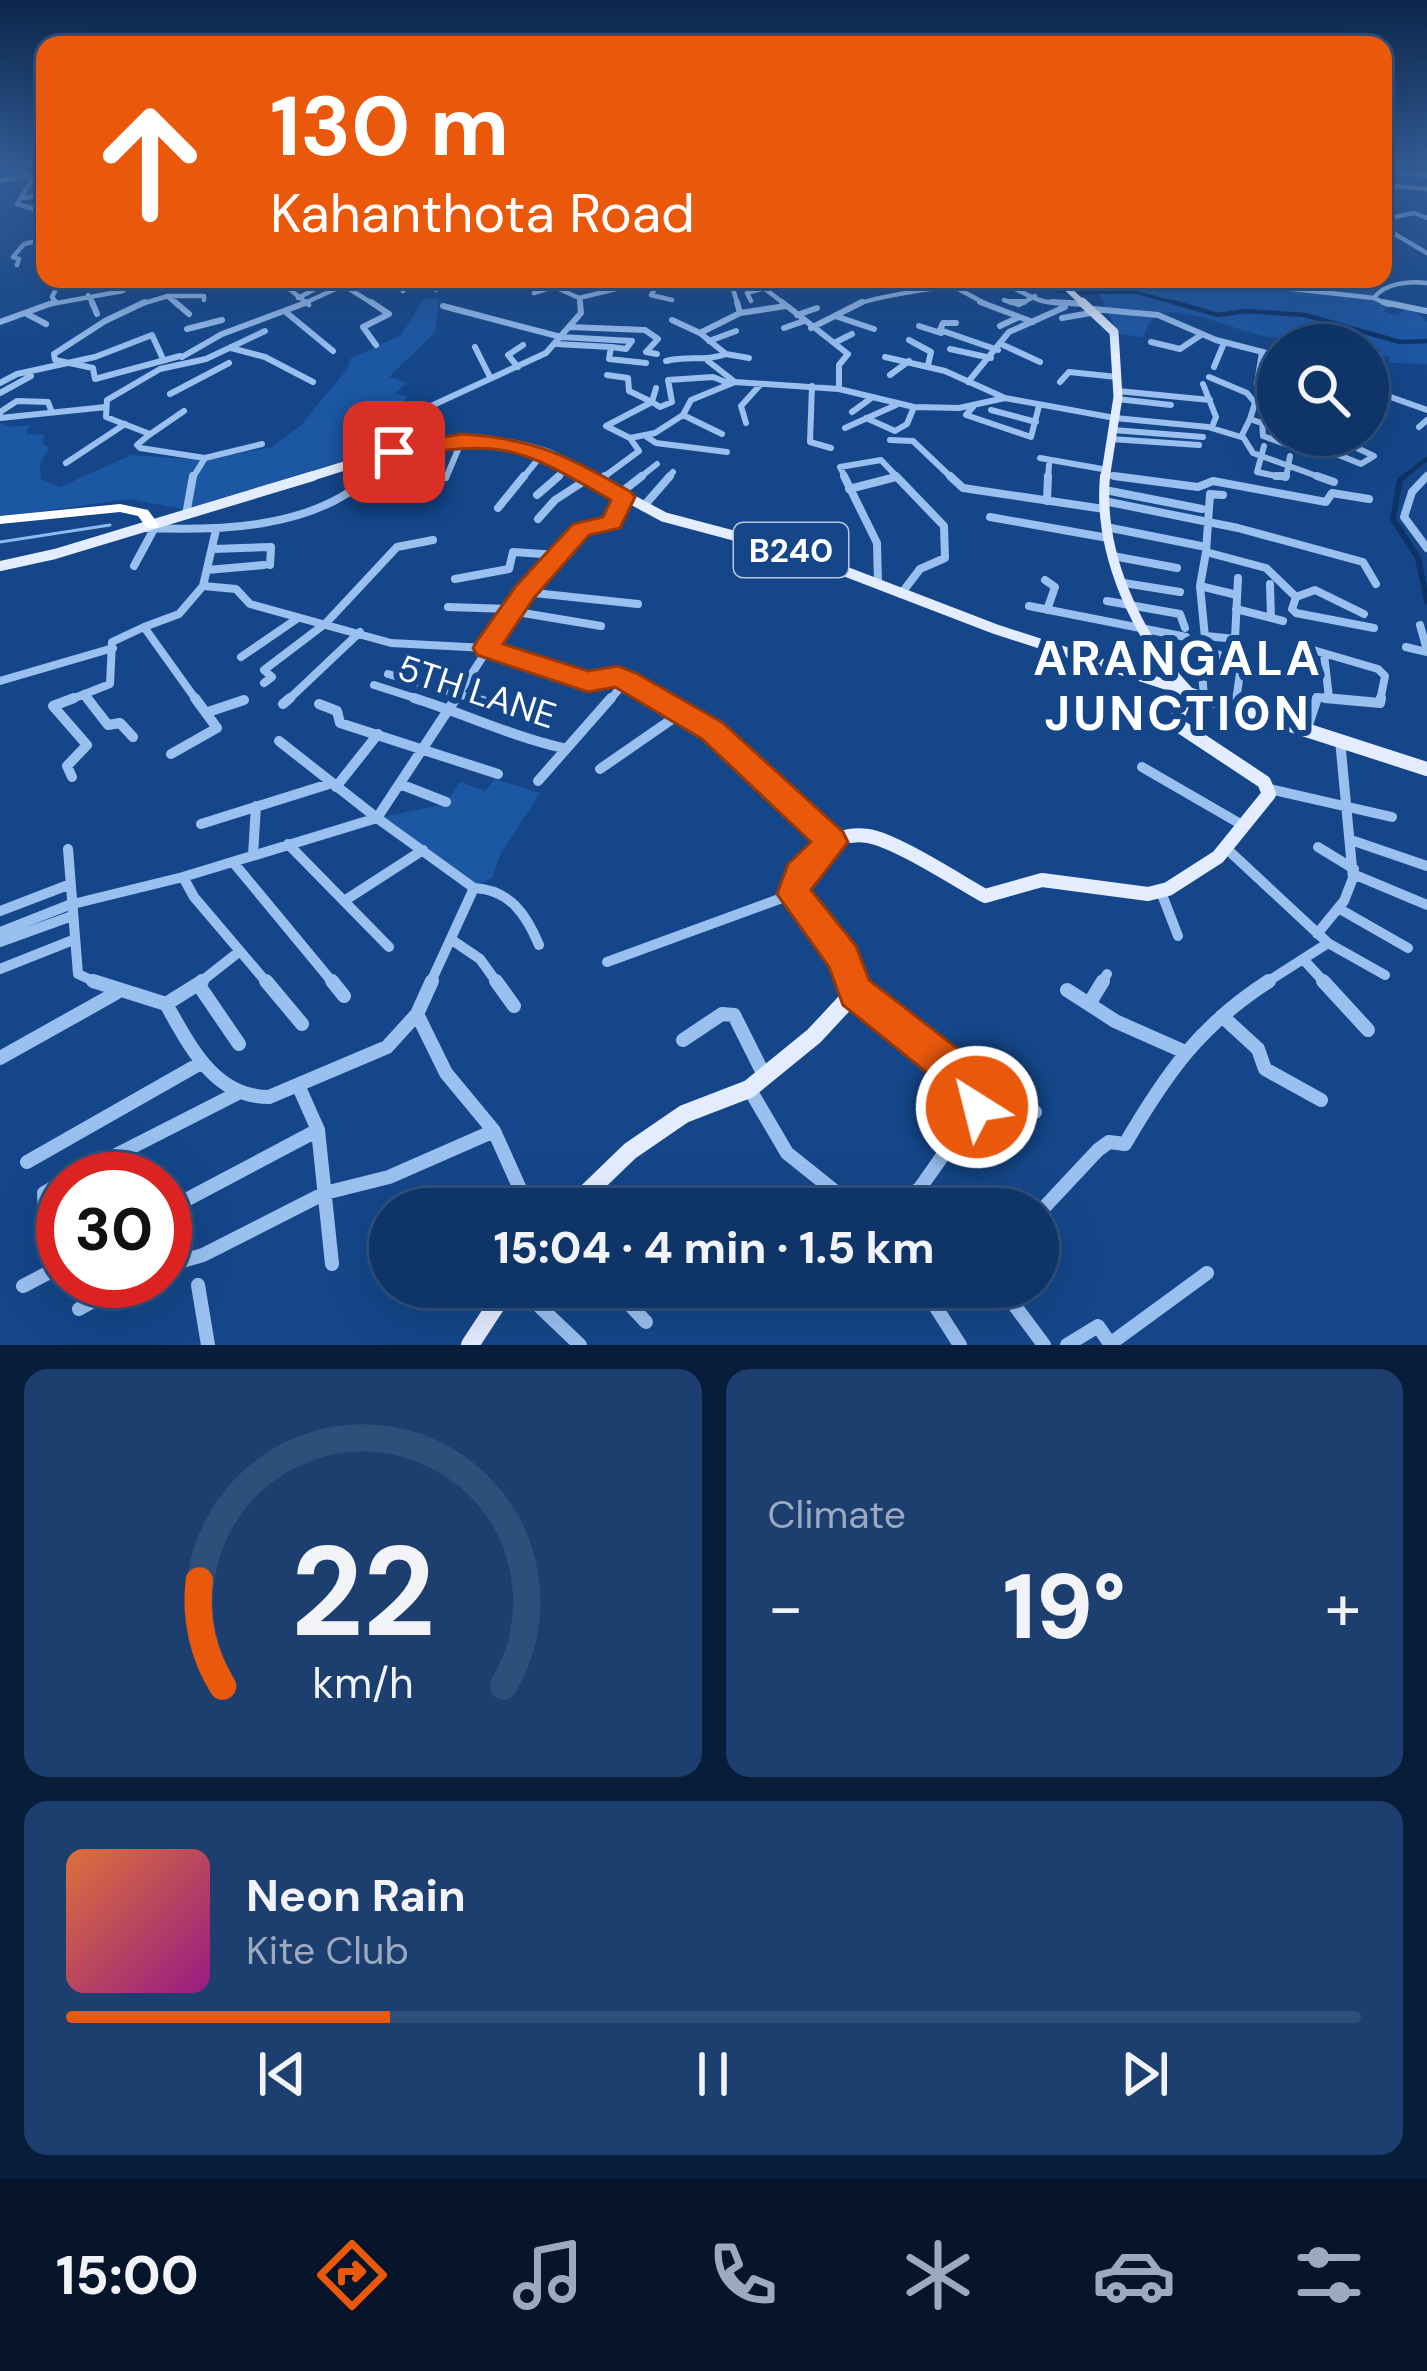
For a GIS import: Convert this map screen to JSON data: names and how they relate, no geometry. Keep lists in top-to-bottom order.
{
  "streets": {
    "main road": ["B240"],
    "street": ["5TH LANE"]
  },
  "districts": ["ARANGALA JUNCTION"],
  "page": {
    "turn": ["130 m", "Kahanthota Road"],
    "limit": "30",
    "trip": "15:04 · 4 min · 1.5 km",
    "tile": "Climate",
    "heat": ["−", "19°", "+"],
    "song": ["Neon Rain", "Kite Club"],
    "tabs": "15:00",
    "gauge": ["22", "km/h"]
  }
}
